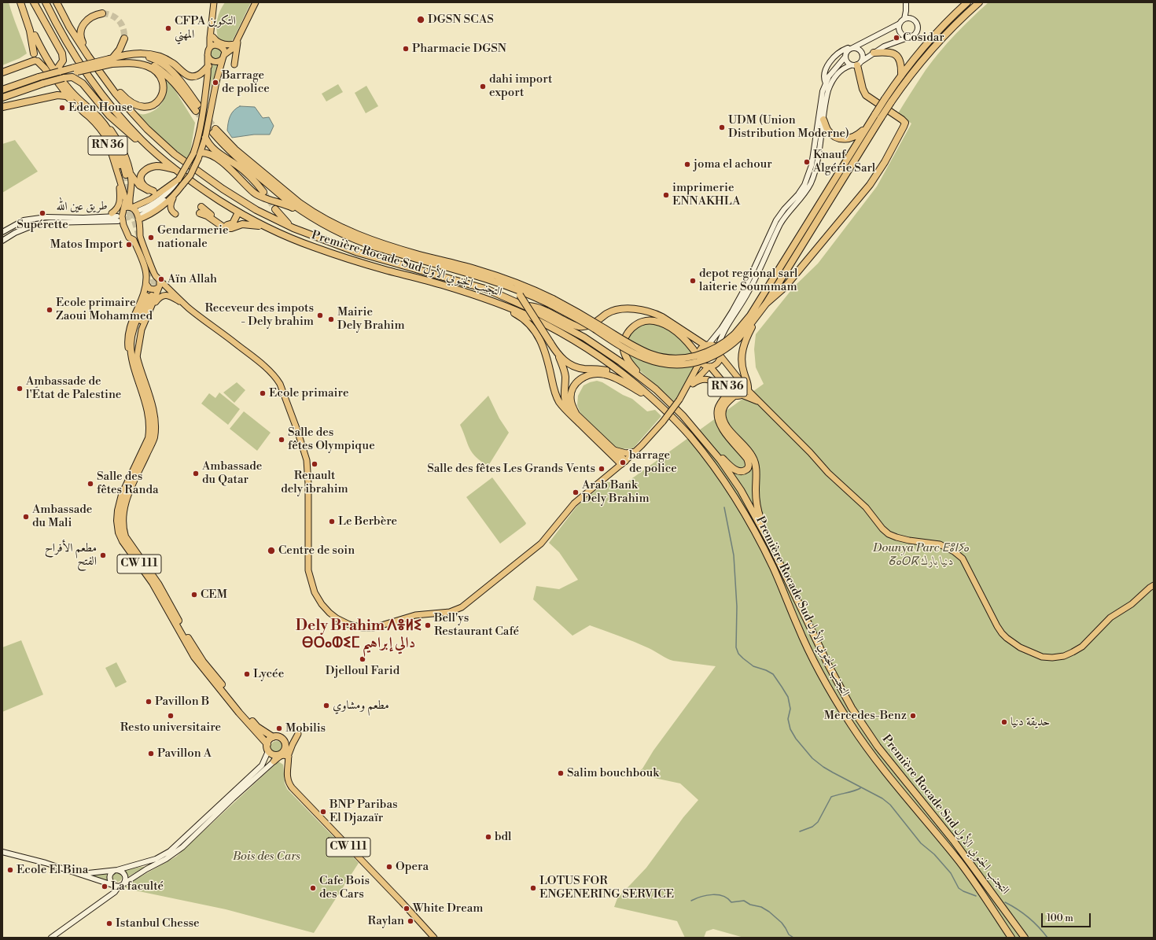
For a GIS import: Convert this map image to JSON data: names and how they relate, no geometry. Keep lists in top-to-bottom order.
{
  "streets": {
    "highway": ["Première Rocade Sud التجنب الجنوبي الأول", "CW 111"],
    "main road": ["RN 36", "طريق عين الله"]
  },
  "districts": ["Dely Brahim ⴷⴻⵍⵉ ⴱⵔⴰⵀⵉⵎ دالي إبراهيم"],
  "parks": ["Dounya Parc ⴹⵓⵏⵢⴰ ⵒⴰⵔⴽ دنيا بارك", "Bois des Cars"],
  "places": [
    "DGSN SCAS",
    "CFPA التكوين المهني",
    "Cosidar",
    "Pharmacie DGSN",
    "Barrage de police",
    "dahi import export",
    "Eden House",
    "UDM (Union Distribution Moderne)",
    "Knauf Algérie Sarl",
    "joma el achour",
    "imprimerie ENNAKHLA",
    "Supérette",
    "Gendarmerie nationale",
    "Matos Import",
    "Aïn Allah",
    "depot regional sarl laiterie Soummam",
    "Ecole primaire Zaoui Mohammed",
    "Receveur des impots - Dely brahim",
    "Mairie Dely Brahim",
    "Ambassade de l'État de Palestine",
    "Ecole primaire",
    "Salle des fêtes Olympique",
    "barrage de police",
    "Renault dely ibrahim",
    "Salle des fêtes Les Grands Vents",
    "Ambassade du Qatar",
    "Salle des fêtes Randa",
    "Arab Bank Dely Brahim",
    "Ambassade du Mali",
    "Le Berbère",
    "Centre de soin",
    "مطعم الأفراح الفتح",
    "CEM",
    "Bell'ys Restaurant Café",
    "Djelloul Farid",
    "Lycée",
    "Pavillon B",
    "مطعم ومشاوي",
    "Resto universitaire",
    "Mercedes-Benz",
    "حديقة دنيا",
    "Mobilis",
    "Pavillon A",
    "Salim bouchbouk",
    "BNP Paribas El Djazaïr",
    "bdl",
    "Opera",
    "Ecole El Bina",
    "La faculté",
    "Cafe Bois des Cars",
    "LOTUS FOR ENGENERING SERVICE",
    "White Dream",
    "Raylan",
    "Istanbul Chesse"
  ],
  "scale_bar": "100 m"
}
